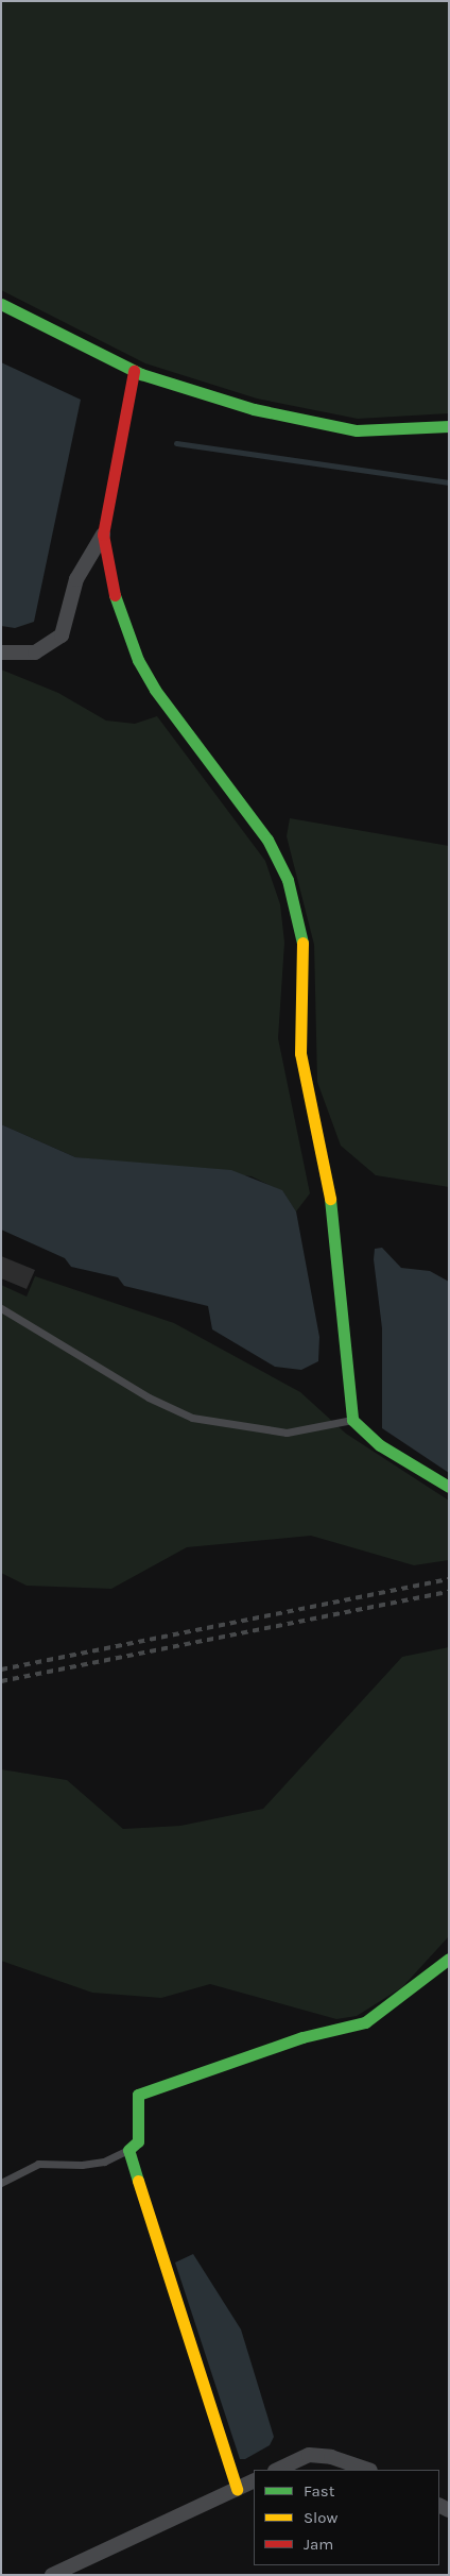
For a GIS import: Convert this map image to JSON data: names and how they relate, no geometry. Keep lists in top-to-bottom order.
{
  "legend": ["Fast", "Slow", "Jam"]
}
